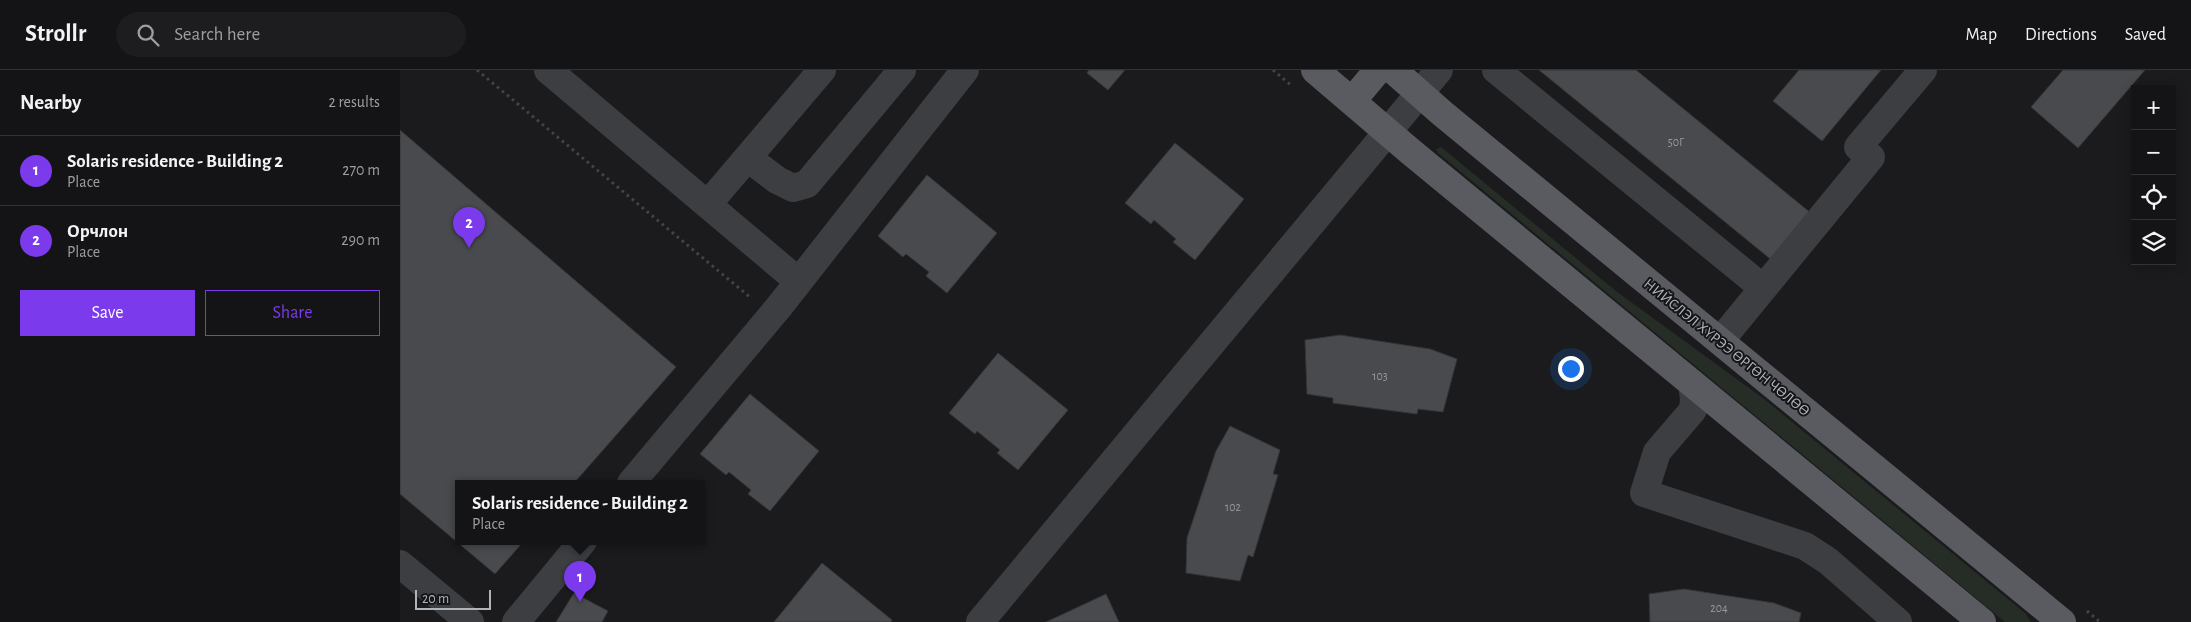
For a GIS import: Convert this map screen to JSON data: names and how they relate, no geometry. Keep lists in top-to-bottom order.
{
  "streets": {
    "main road": ["НИЙСЛЭЛ ХҮРЭЭ ӨРГӨН ЧӨЛӨӨ"]
  },
  "house_numbers": [
    "50Г",
    "103",
    "102",
    "204"
  ],
  "scale_bar": "20 m",
  "page": {
    "header": "Strollr",
    "search": "Search here",
    "nav": ["Map", "Directions", "Saved"],
    "heading": ["Nearby", "2 results"],
    "map_buttons": ["+", "−"],
    "list": [
      {
        "mark": "1",
        "name": "Solaris residence - Building 2",
        "note": "Place",
        "value": "270 m"
      },
      {
        "mark": "2",
        "name": "Орчлон",
        "note": "Place",
        "value": "290 m"
      }
    ],
    "pins": ["2", "1"],
    "buttons": ["Save", "Share"],
    "popup": ["Solaris residence - Building 2", "Place"],
    "scale": "20 m"
  }
}
